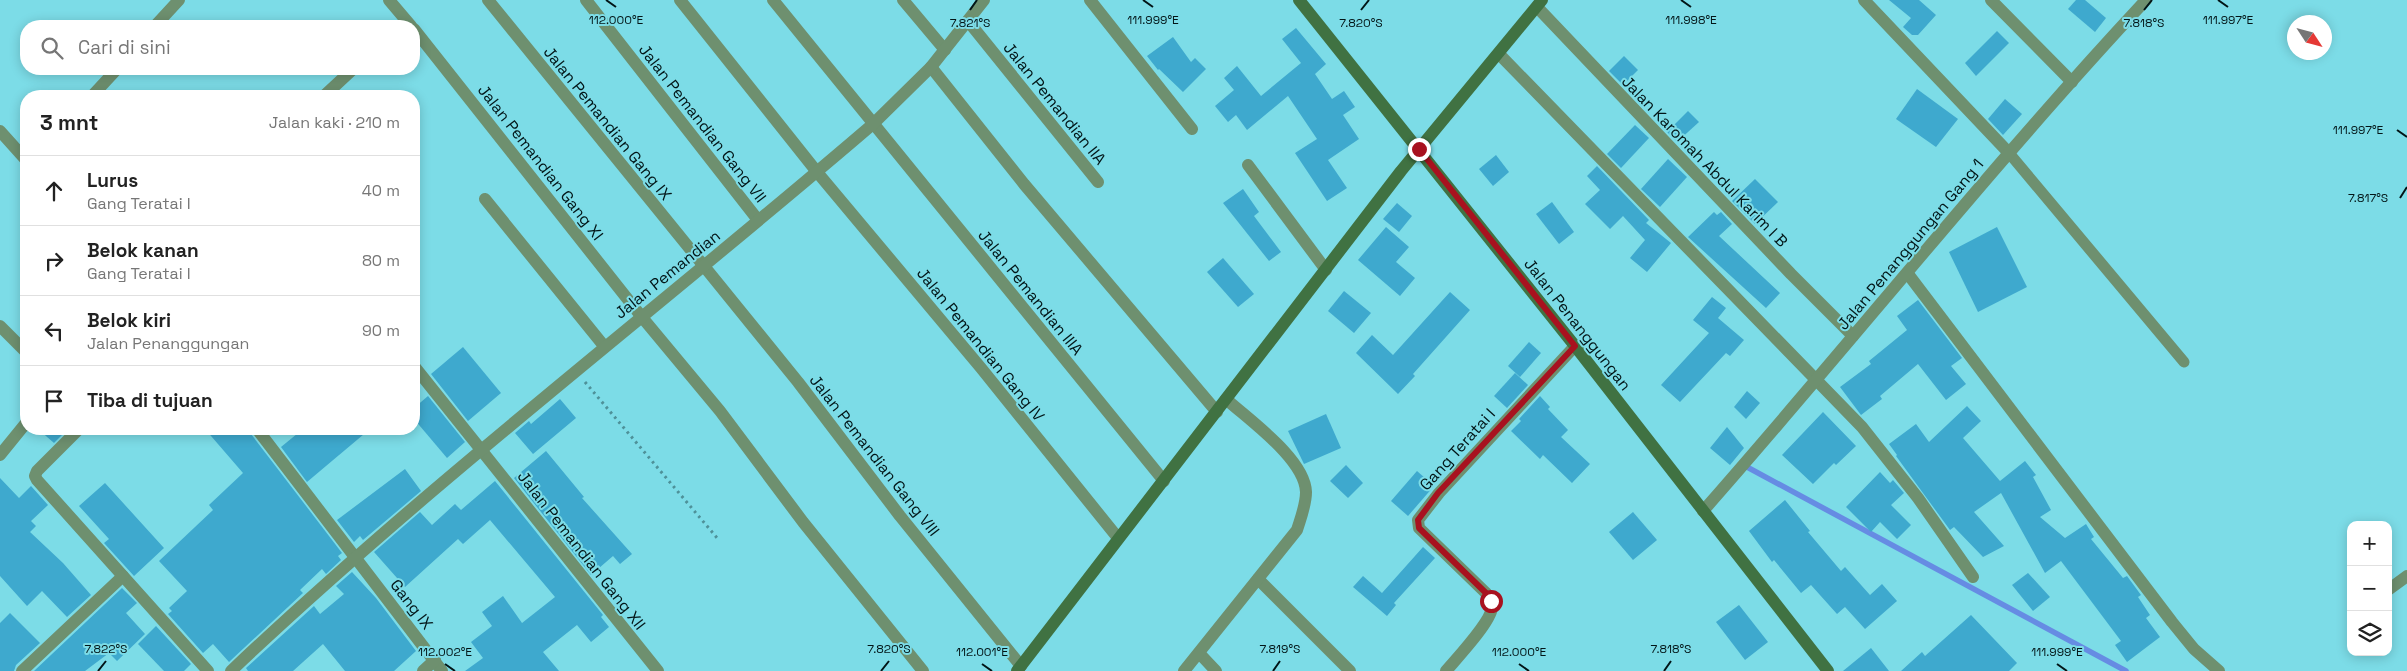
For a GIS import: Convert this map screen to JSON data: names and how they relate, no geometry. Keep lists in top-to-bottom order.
{
  "streets": {
    "main road": ["Jalan Penanggungan"],
    "street": [
      "Jalan Pemandian IIA",
      "Jalan Pemandian Gang IX",
      "Jalan Pemandian Gang VII",
      "Jalan Karomah Abdul Karim I B",
      "Jalan Pemandian Gang XI",
      "Jalan Penanggungan Gang 1",
      "Jalan Pemandian",
      "Jalan Pemandian IIIA",
      "Jalan Pemandian Gang IV",
      "Gang Teratai I",
      "Jalan Pemandian Gang VIII",
      "Jalan Pemandian Gang XII",
      "Gang IX"
    ]
  },
  "crossings": [
    ["Jalan Pemandian IIA", "Jalan Pemandian"],
    ["Jalan Pemandian Gang IX", "Jalan Pemandian"],
    ["Jalan Pemandian Gang IX", "Jalan Pemandian Gang VIII"],
    ["Jalan Pemandian Gang VII", "Jalan Pemandian"],
    ["Jalan Karomah Abdul Karim I B", "Jalan Penanggungan Gang 1"],
    ["Jalan Pemandian Gang XI", "Jalan Pemandian"],
    ["Jalan Penanggungan Gang 1", "Jalan Penanggungan"],
    ["Jalan Pemandian", "Jalan Pemandian IIIA"],
    ["Jalan Pemandian", "Jalan Pemandian Gang IV"],
    ["Jalan Pemandian", "Jalan Pemandian Gang VIII"],
    ["Jalan Pemandian", "Jalan Pemandian Gang XII"],
    ["Jalan Pemandian", "Gang IX"],
    ["Jalan Penanggungan", "Gang Teratai I"]
  ],
  "north": "bottom right",
  "page": {
    "search": "Cari di sini",
    "heading": ["3 mnt", "Jalan kaki · 210 m"],
    "list": [
      ["Lurus", "Gang Teratai I", "40 m"],
      ["Belok kanan", "Gang Teratai I", "80 m"],
      ["Belok kiri", "Jalan Penanggungan", "90 m"],
      "Tiba di tujuan"
    ],
    "map_buttons": ["+", "−"]
  },
  "coordinates": [
    "112.000°E",
    "111.999°E",
    "111.998°E",
    "111.997°E",
    "7.821°S",
    "7.820°S",
    "7.818°S",
    "7.817°S",
    "7.822°S",
    "7.819°S",
    "112.002°E",
    "112.001°E"
  ]
}
